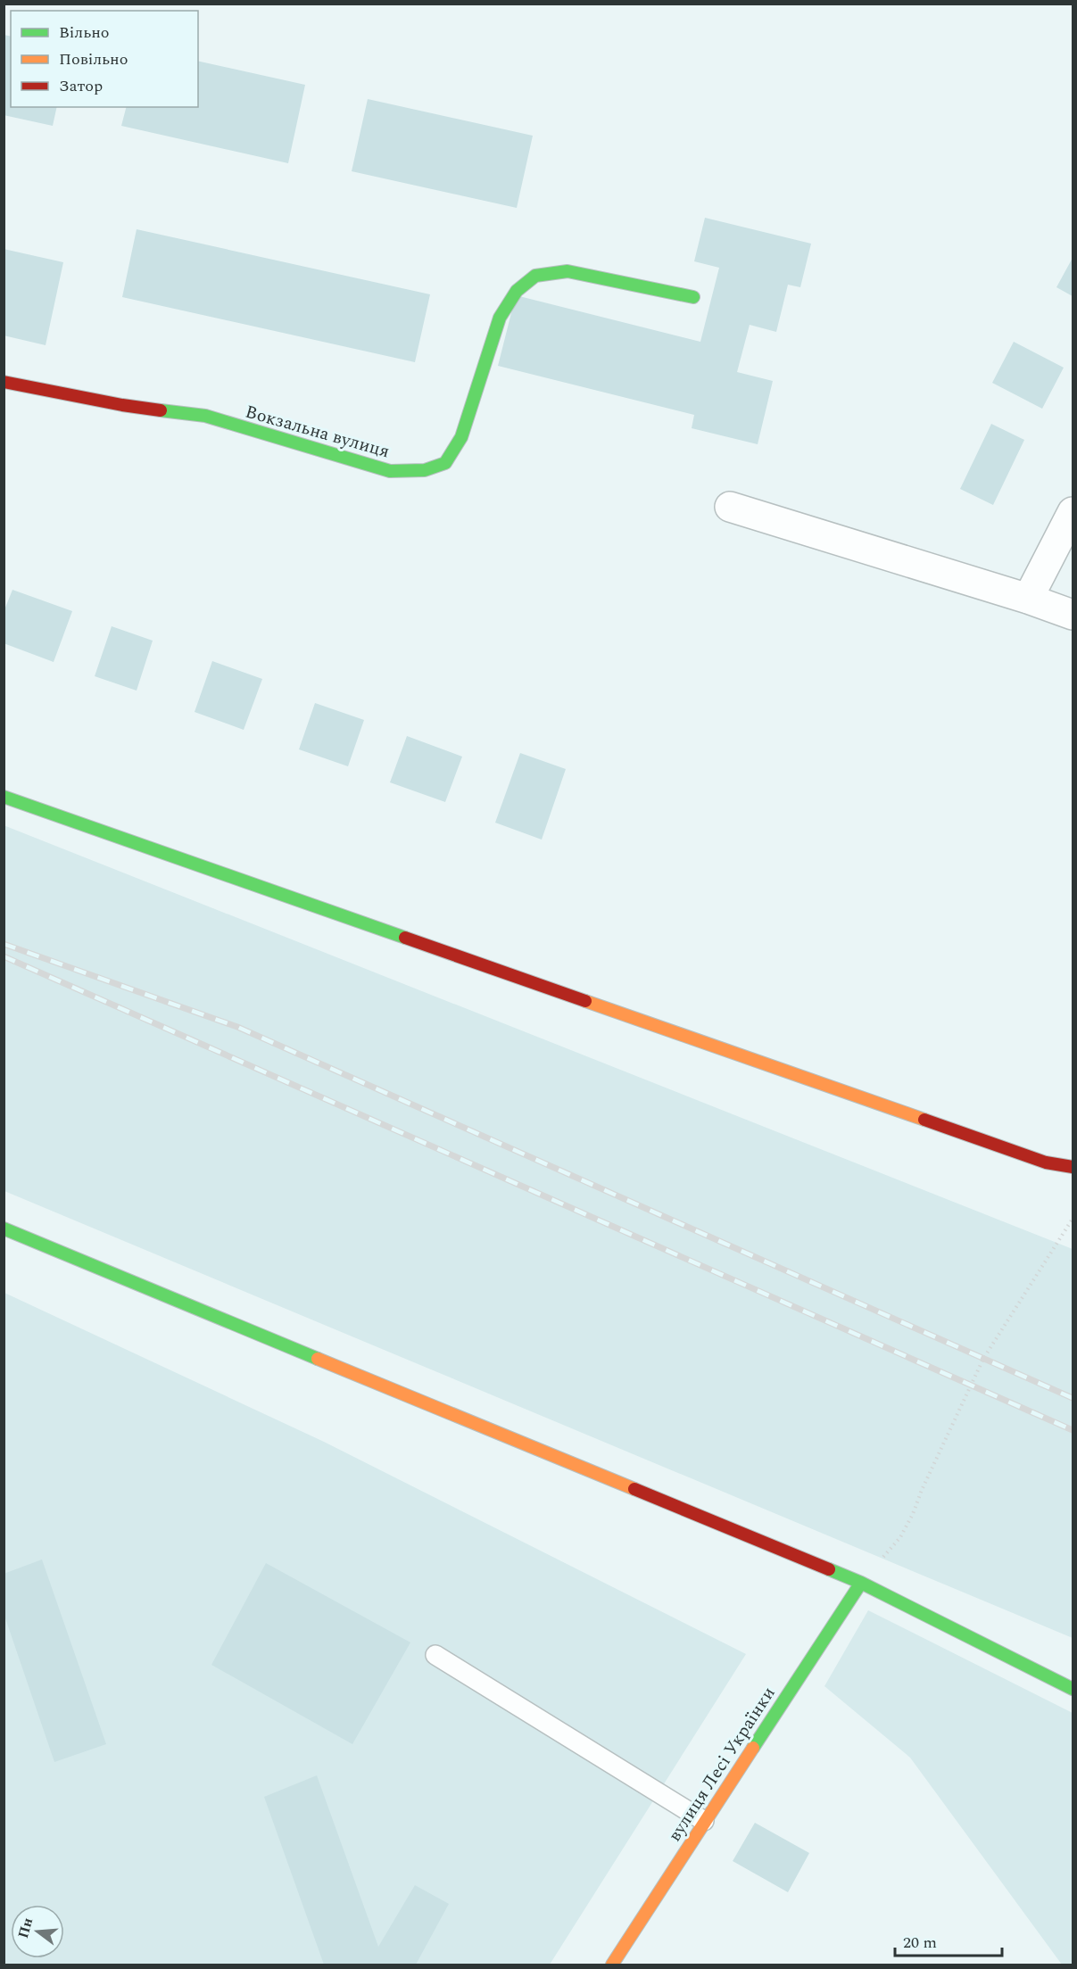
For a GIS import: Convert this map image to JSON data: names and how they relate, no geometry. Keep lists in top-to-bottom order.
{
  "streets": {
    "street": ["Вокзальна вулиця", "вулиця Лесі Українки"]
  },
  "legend": ["Вільно", "Повільно", "Затор"],
  "scale_bar": "20 m",
  "north": "left"
}
